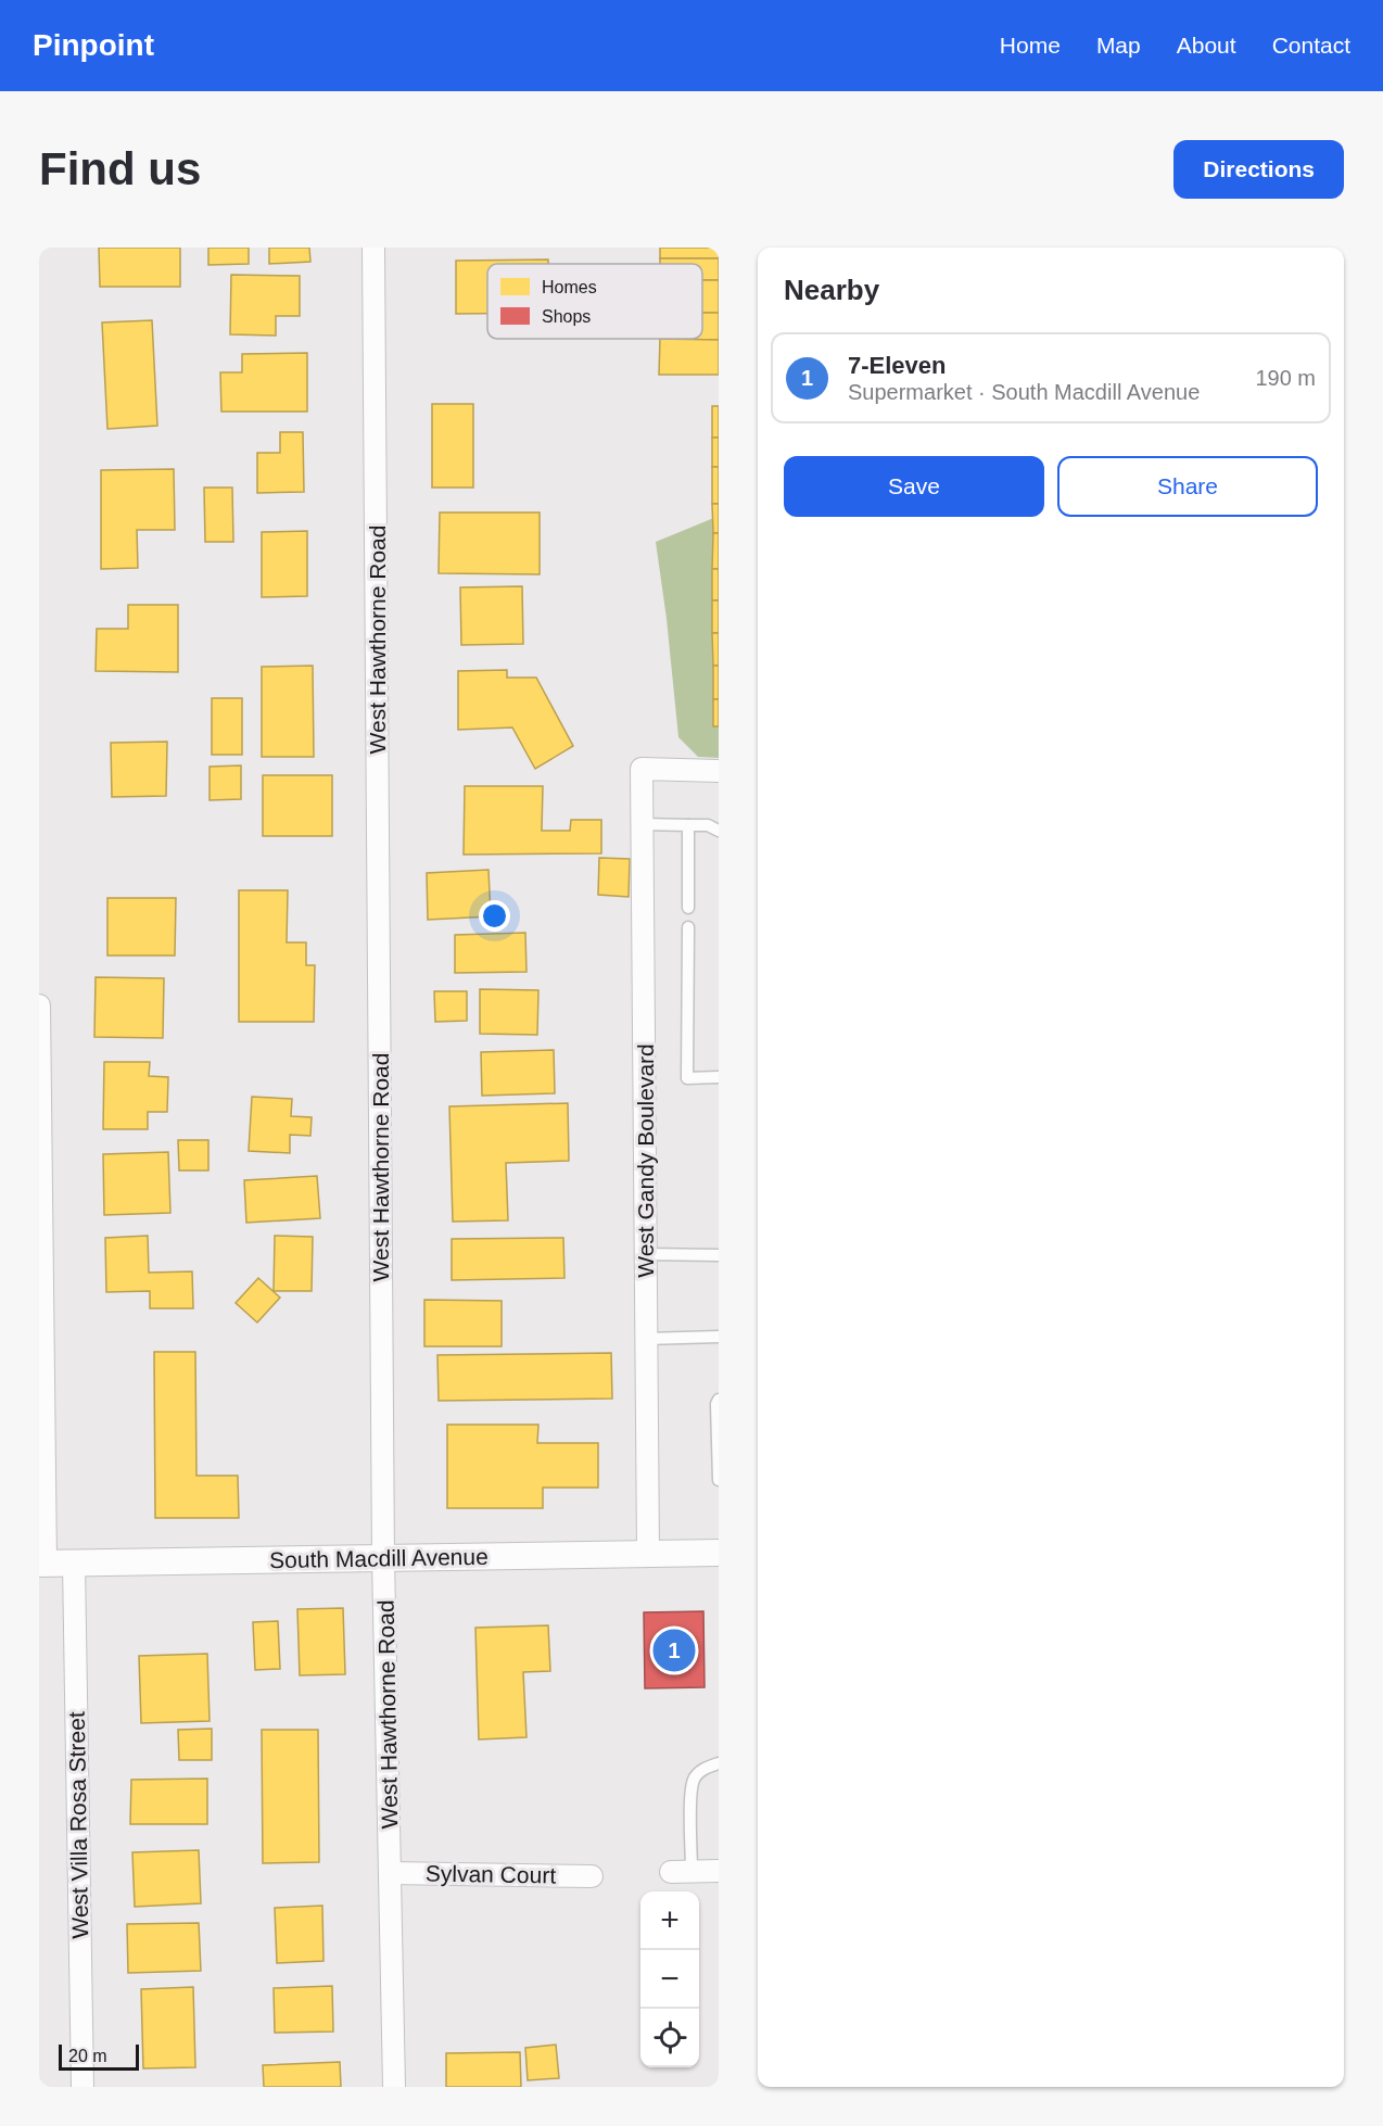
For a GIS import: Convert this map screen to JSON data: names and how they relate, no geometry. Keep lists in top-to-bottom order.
{
  "streets": {
    "street": [
      "West Hawthorne Road",
      "West Gandy Boulevard",
      "South Macdill Avenue",
      "West Villa Rosa Street",
      "Sylvan Court"
    ]
  },
  "crossings": [
    ["West Hawthorne Road", "South Macdill Avenue"],
    ["West Hawthorne Road", "Sylvan Court"],
    ["West Gandy Boulevard", "South Macdill Avenue"],
    ["South Macdill Avenue", "West Villa Rosa Street"]
  ],
  "legend": ["Homes", "Shops"],
  "scale_bar": "20 m",
  "page": {
    "header": "Pinpoint",
    "nav": [
      "Home",
      "Map",
      "About",
      "Contact"
    ],
    "buttons": [
      "Directions",
      ["Save", "Share"]
    ],
    "title": "Find us",
    "heading": "Nearby",
    "list": [
      {
        "mark": "1",
        "name": "7-Eleven",
        "note": "Supermarket · South Macdill Avenue",
        "value": "190 m"
      }
    ],
    "pins": "1",
    "map_buttons": ["+", "−"],
    "scale": "20 m"
  }
}
